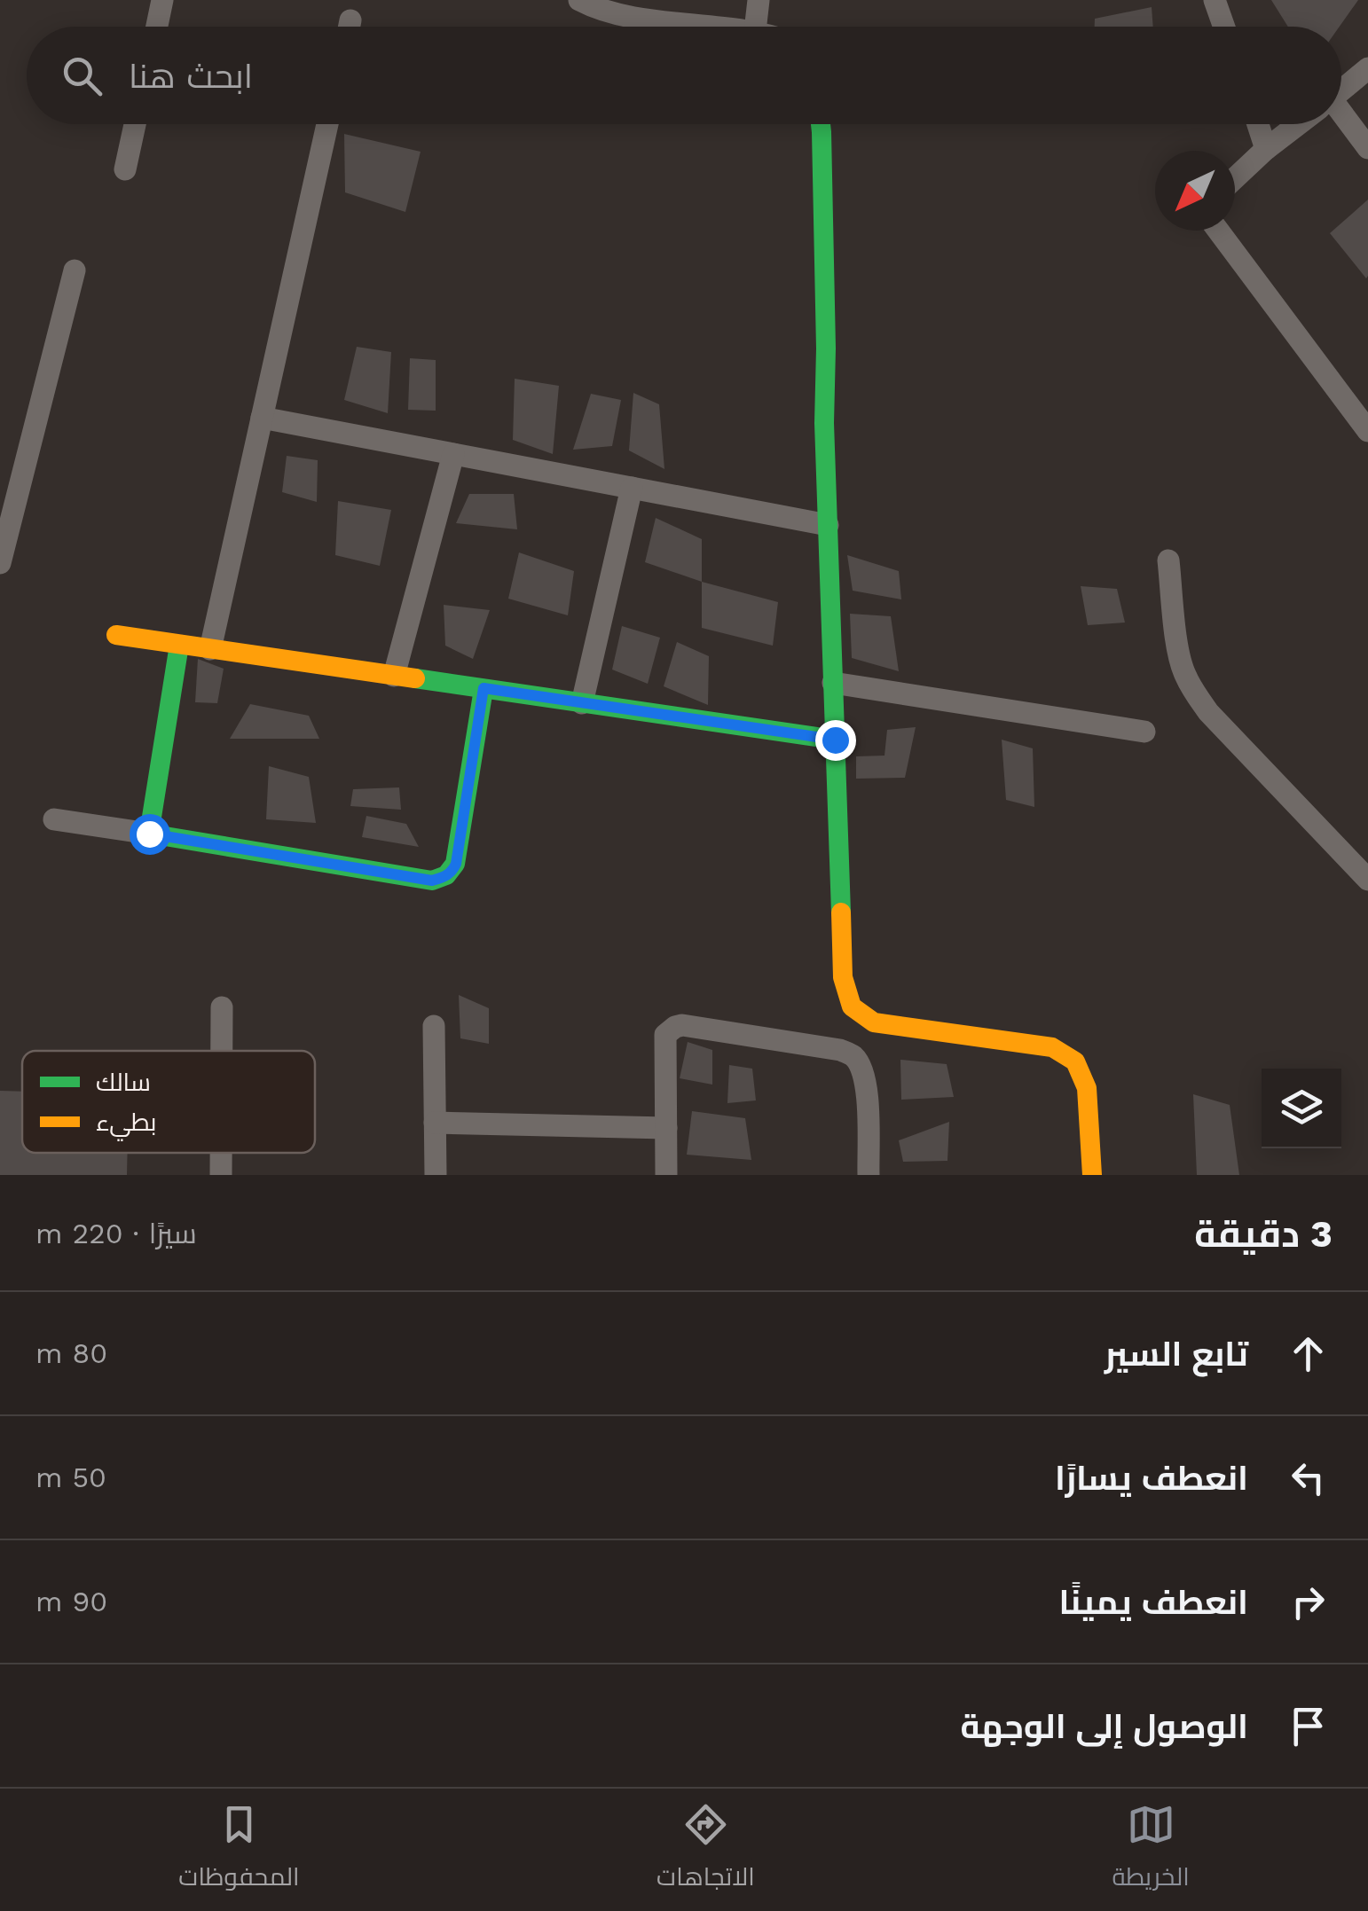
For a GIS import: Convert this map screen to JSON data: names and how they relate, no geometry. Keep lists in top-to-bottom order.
{
  "legend": ["سالك", "بطيء"],
  "north": "bottom left",
  "page": {
    "search": "ابحث هنا",
    "heading": ["3 دقيقة", "سيرًا · 220 m"],
    "list": [
      ["تابع السير", "80 m"],
      ["انعطف يسارًا", "50 m"],
      ["انعطف يمينًا", "90 m"],
      "الوصول إلى الوجهة"
    ],
    "nav": ["الخريطة", "الاتجاهات", "المحفوظات"]
  }
}
